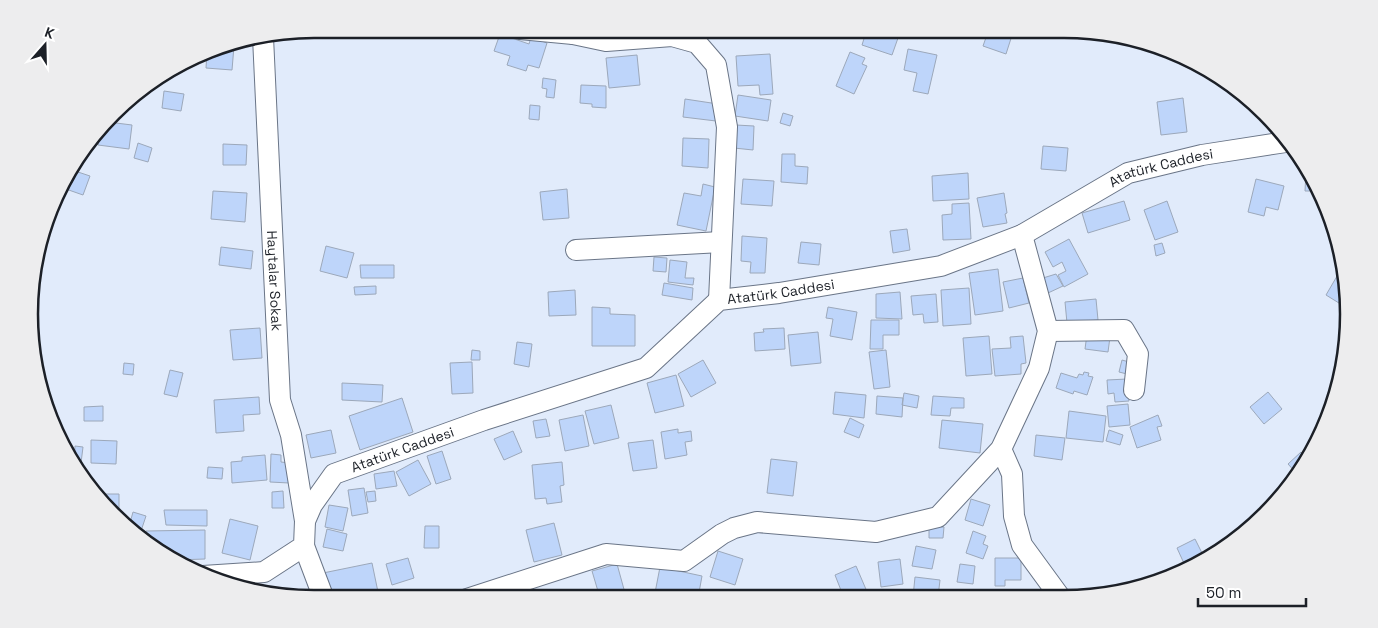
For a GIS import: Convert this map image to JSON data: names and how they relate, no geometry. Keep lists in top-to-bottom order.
{
  "streets": {
    "street": ["Atatürk Caddesi", "Haytalar Sokak"]
  },
  "crossings": [
    ["Atatürk Caddesi", "Haytalar Sokak"]
  ],
  "scale_bar": "50 m",
  "north": "top"
}
